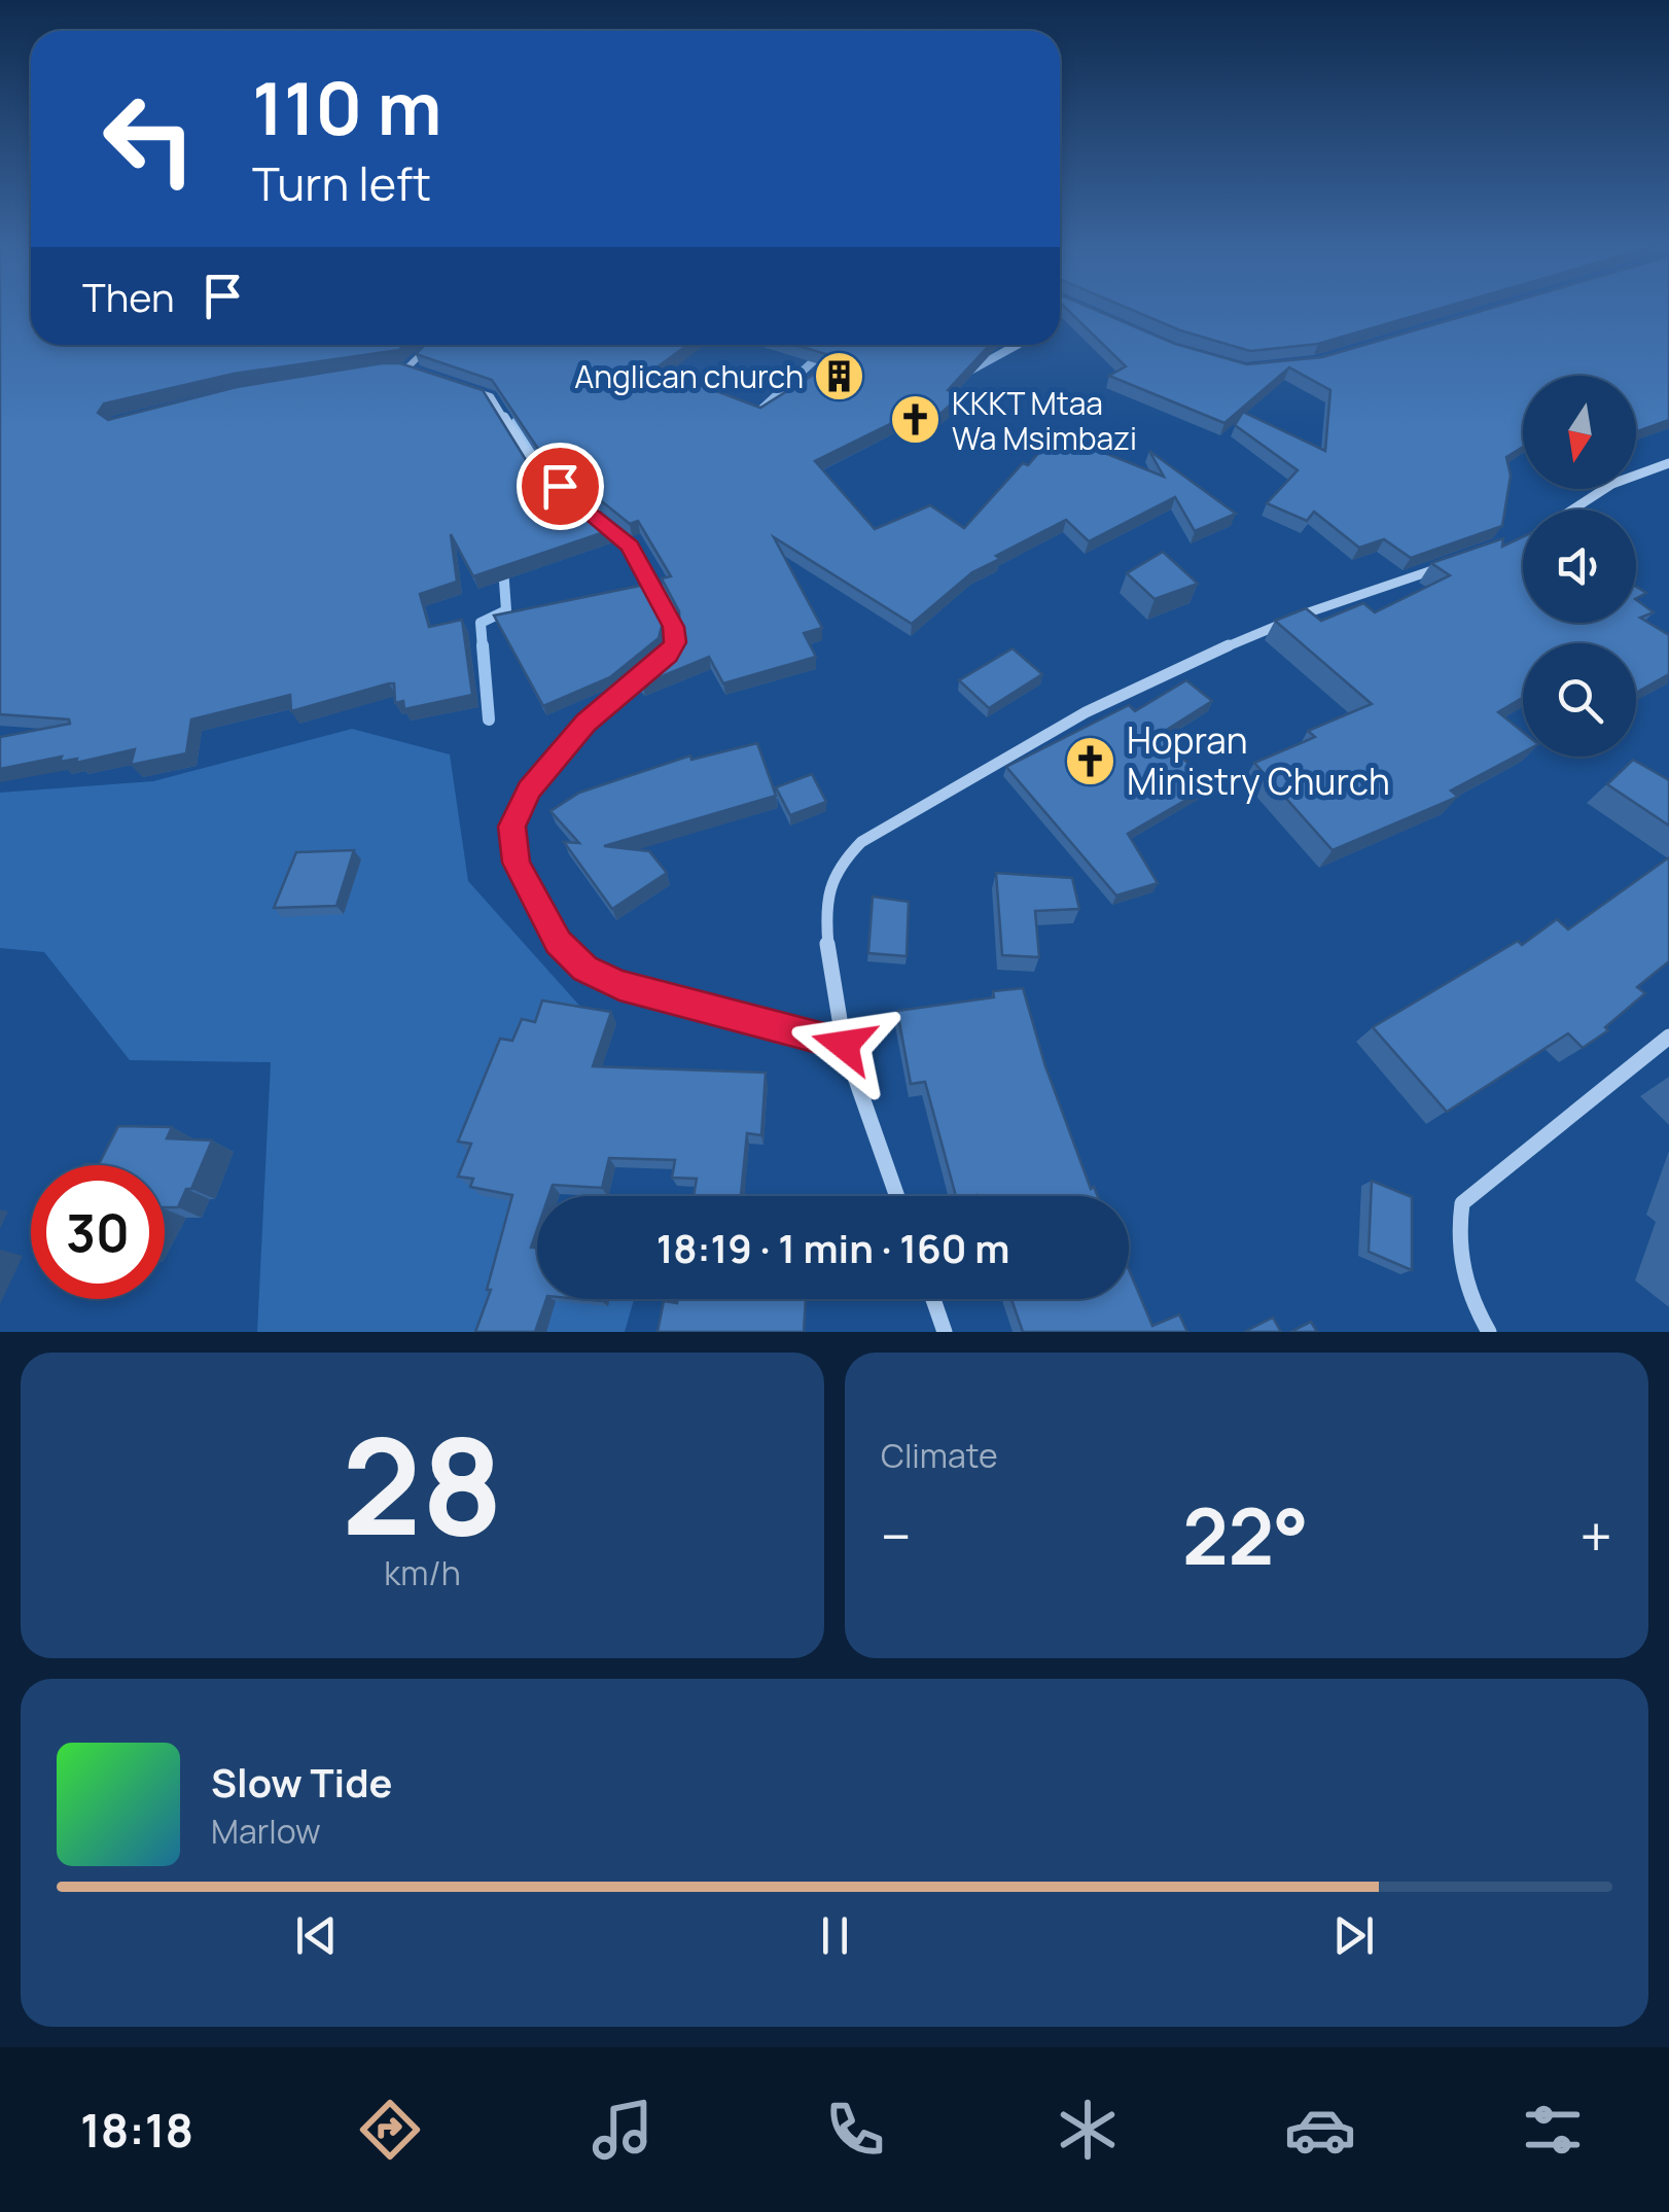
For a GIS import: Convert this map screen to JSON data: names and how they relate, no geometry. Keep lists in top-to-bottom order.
{
  "places": {
    "building": ["Anglican church"],
    "church": ["KKKT Mtaa Wa Msimbazi", "Hopran Ministry Church"]
  },
  "north": "bottom",
  "page": {
    "turn": ["110 m", "Turn left"],
    "then": "Then",
    "limit": "30",
    "trip": "18:19 · 1 min · 160 m",
    "tile": [
      ["28", "km/h"],
      "Climate"
    ],
    "heat": ["−", "22°", "+"],
    "song": ["Slow Tide", "Marlow"],
    "tabs": "18:18"
  }
}
